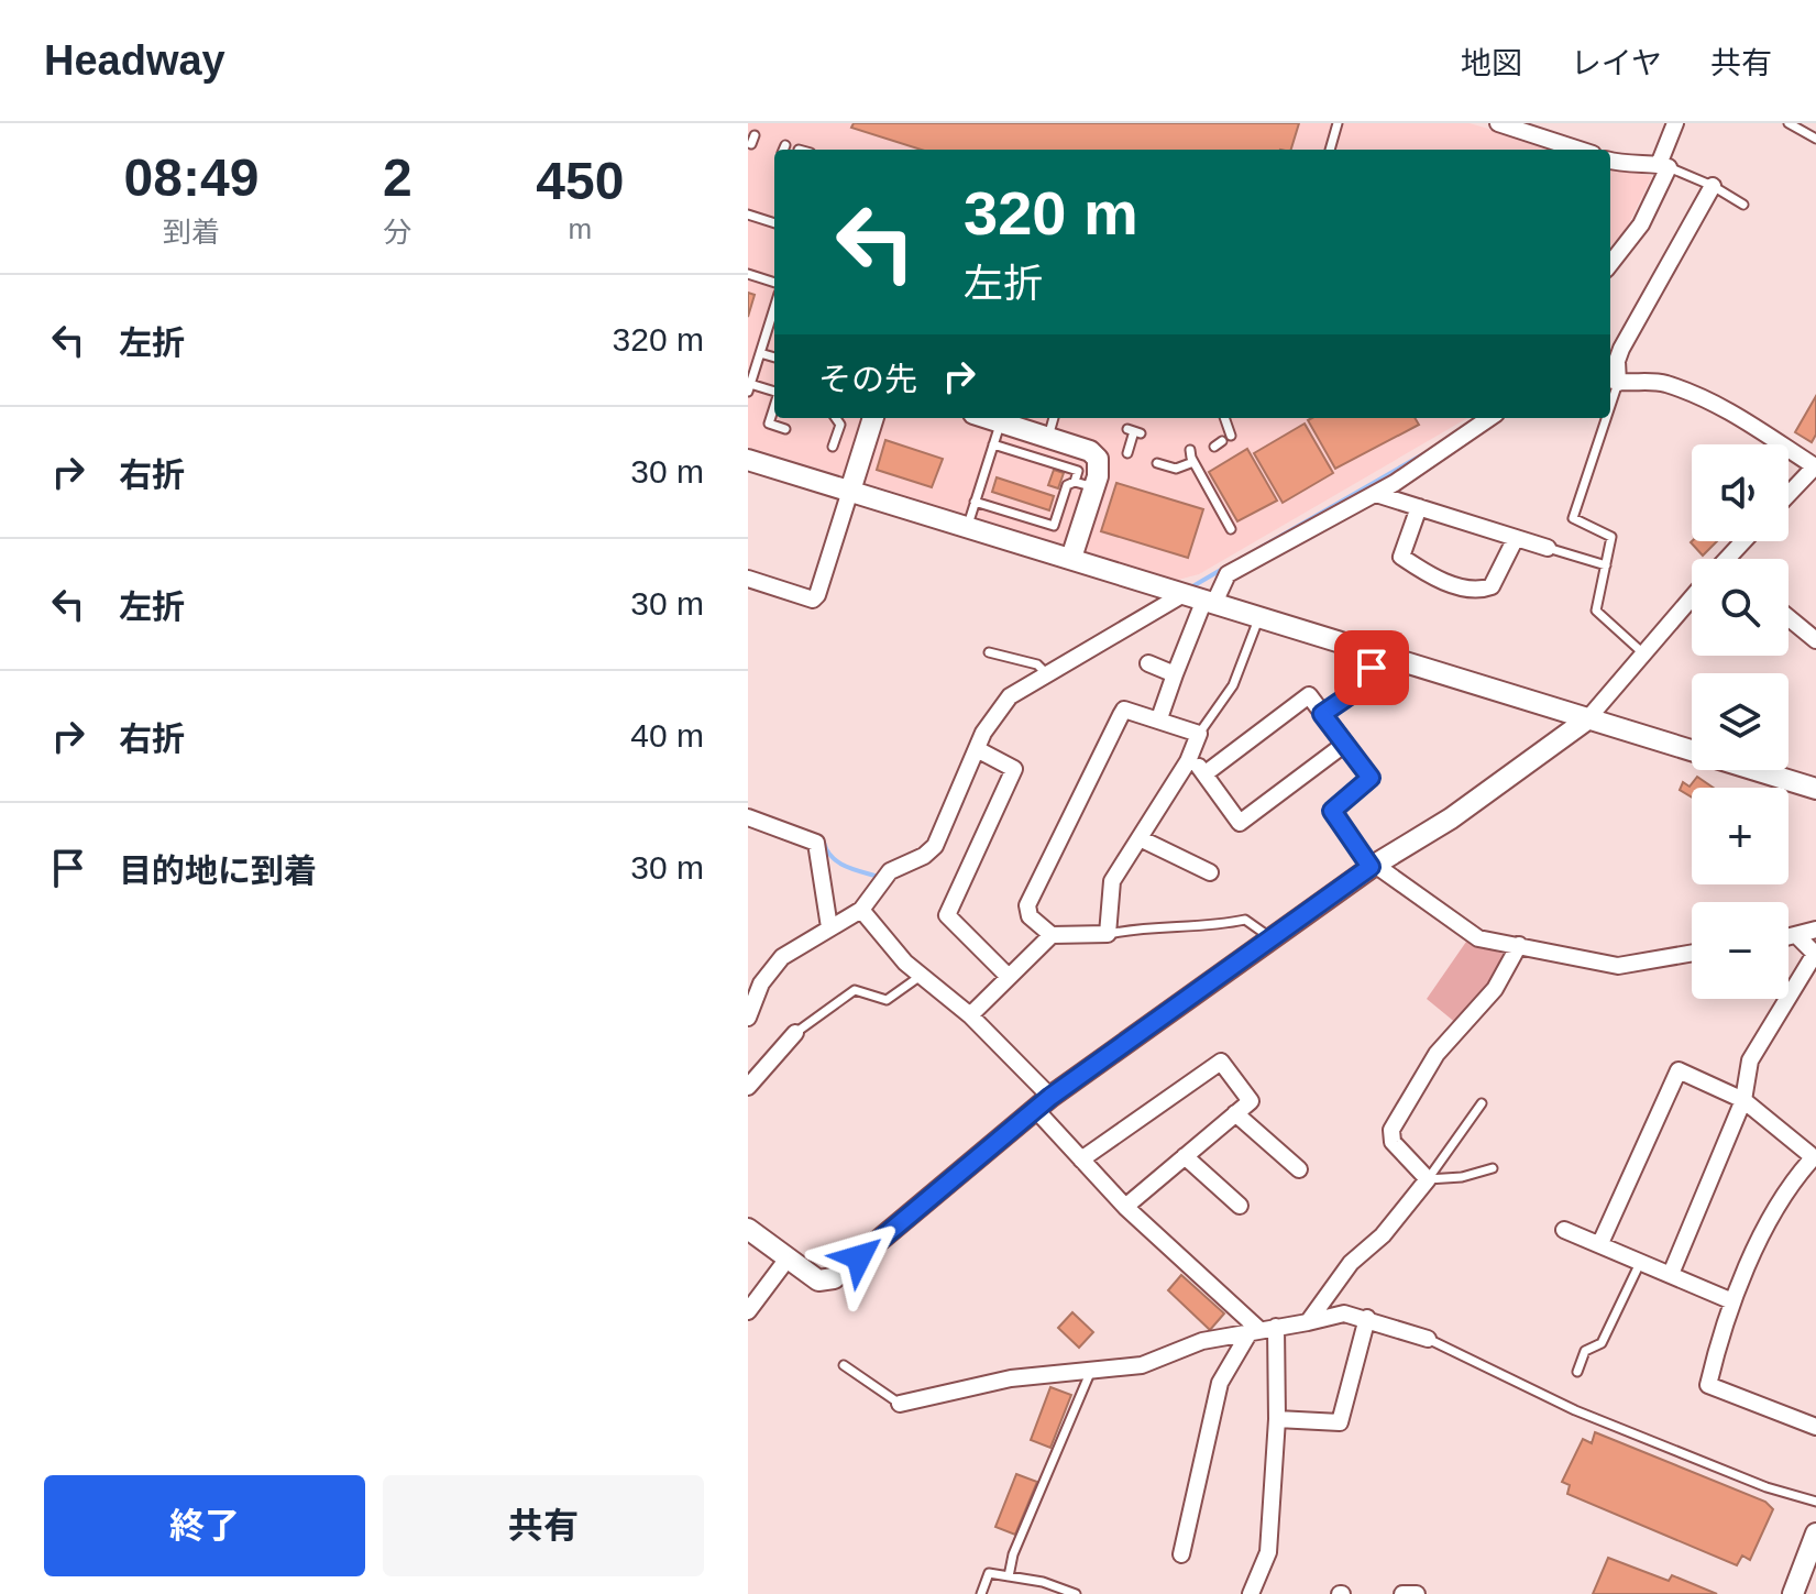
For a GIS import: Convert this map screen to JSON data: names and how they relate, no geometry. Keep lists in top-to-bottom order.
{
  "page": {
    "header": "Headway",
    "nav": ["地図", "レイヤ", "共有"],
    "eta": [
      "08:49",
      "到着",
      "2",
      "分",
      "450",
      "m"
    ],
    "turn": ["320 m", "左折"],
    "list": [
      {
        "name": "左折",
        "value": "320 m"
      },
      {
        "name": "右折",
        "value": "30 m"
      },
      {
        "name": "左折",
        "value": "30 m"
      },
      {
        "name": "右折",
        "value": "40 m"
      },
      {
        "name": "目的地に到着",
        "value": "30 m"
      }
    ],
    "then": "その先",
    "map_buttons": ["+", "−"],
    "buttons": ["終了", "共有"]
  }
}
